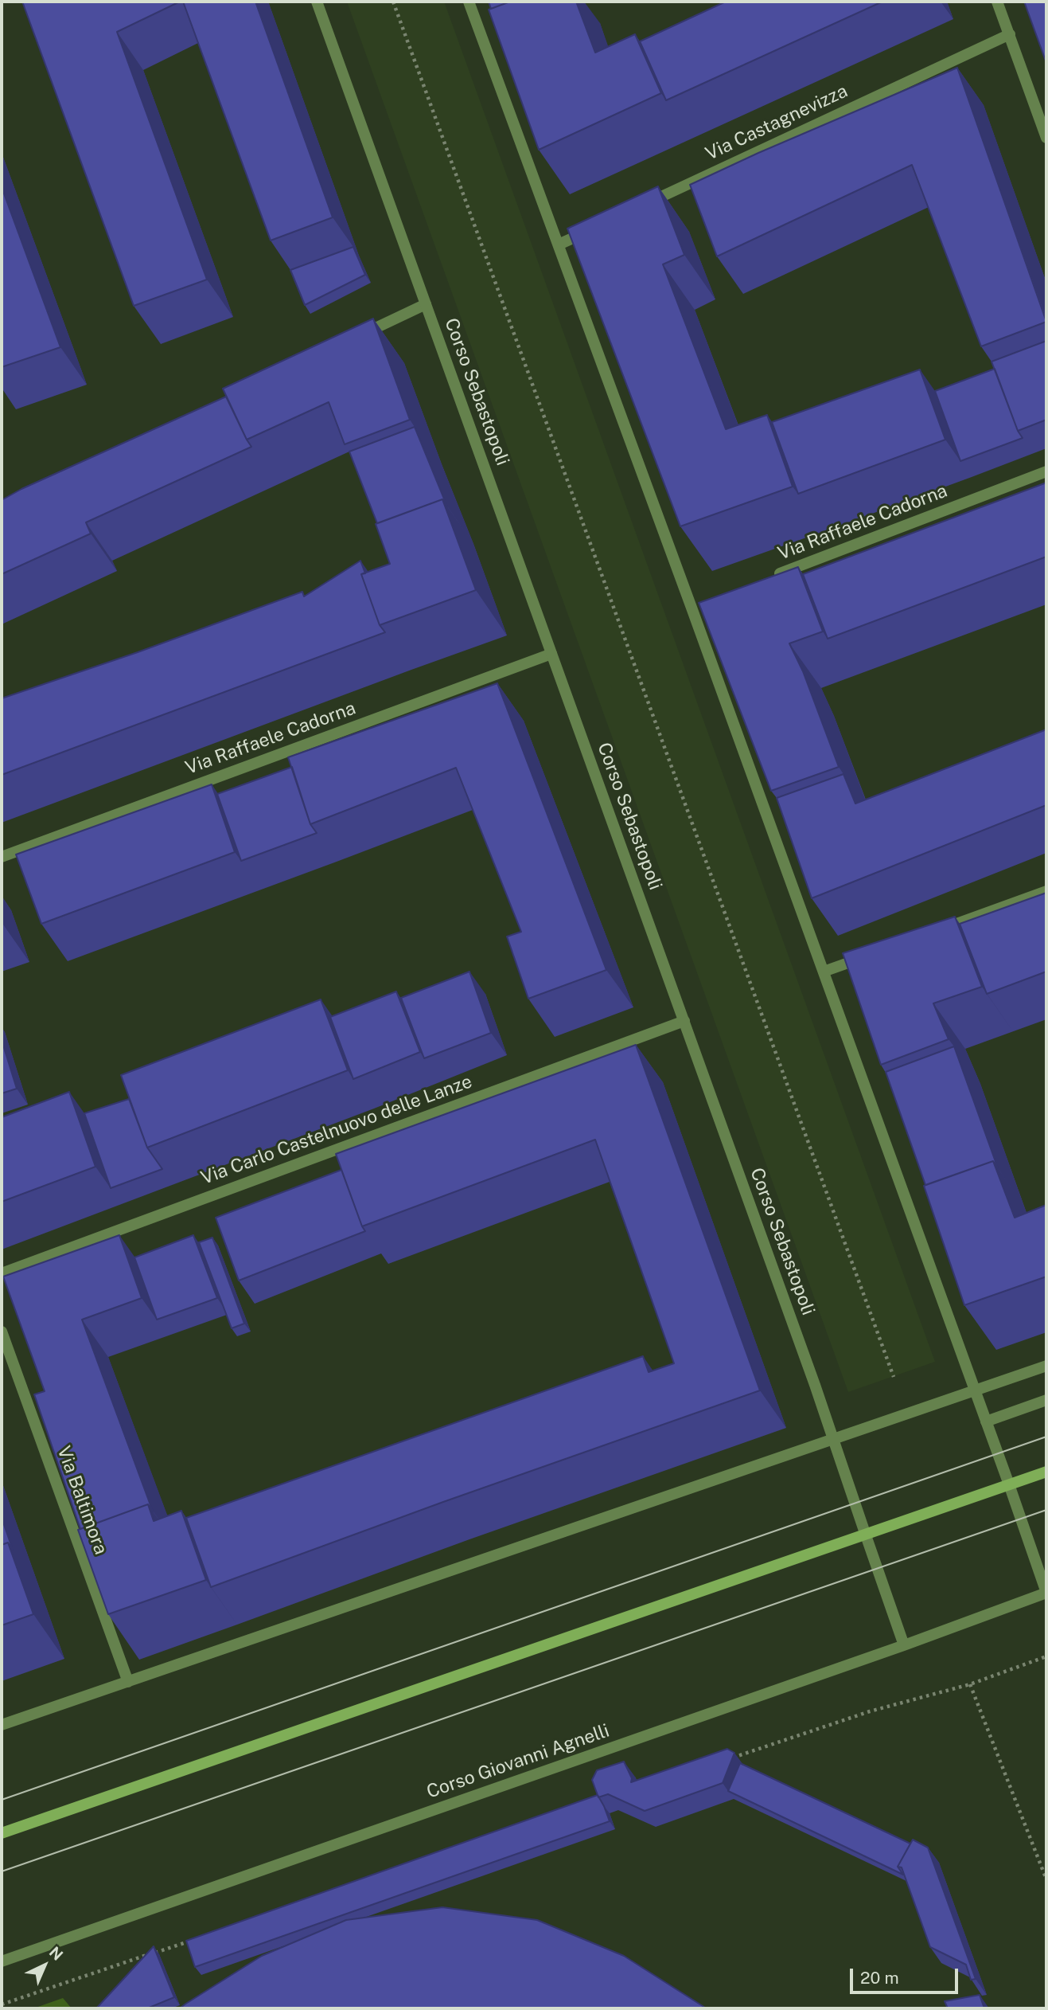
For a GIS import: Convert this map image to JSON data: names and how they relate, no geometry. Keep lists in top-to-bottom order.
{
  "streets": {
    "street": [
      "Via Castagnevizza",
      "Corso Sebastopoli",
      "Via Raffaele Cadorna",
      "Via Carlo Castelnuovo delle Lanze",
      "Via Baltimora",
      "Corso Giovanni Agnelli"
    ]
  },
  "crossings": [
    ["Corso Sebastopoli", "Via Raffaele Cadorna"],
    ["Corso Sebastopoli", "Via Carlo Castelnuovo delle Lanze"],
    ["Corso Sebastopoli", "Corso Giovanni Agnelli"]
  ],
  "scale_bar": "20 m",
  "north": "top right"
}
